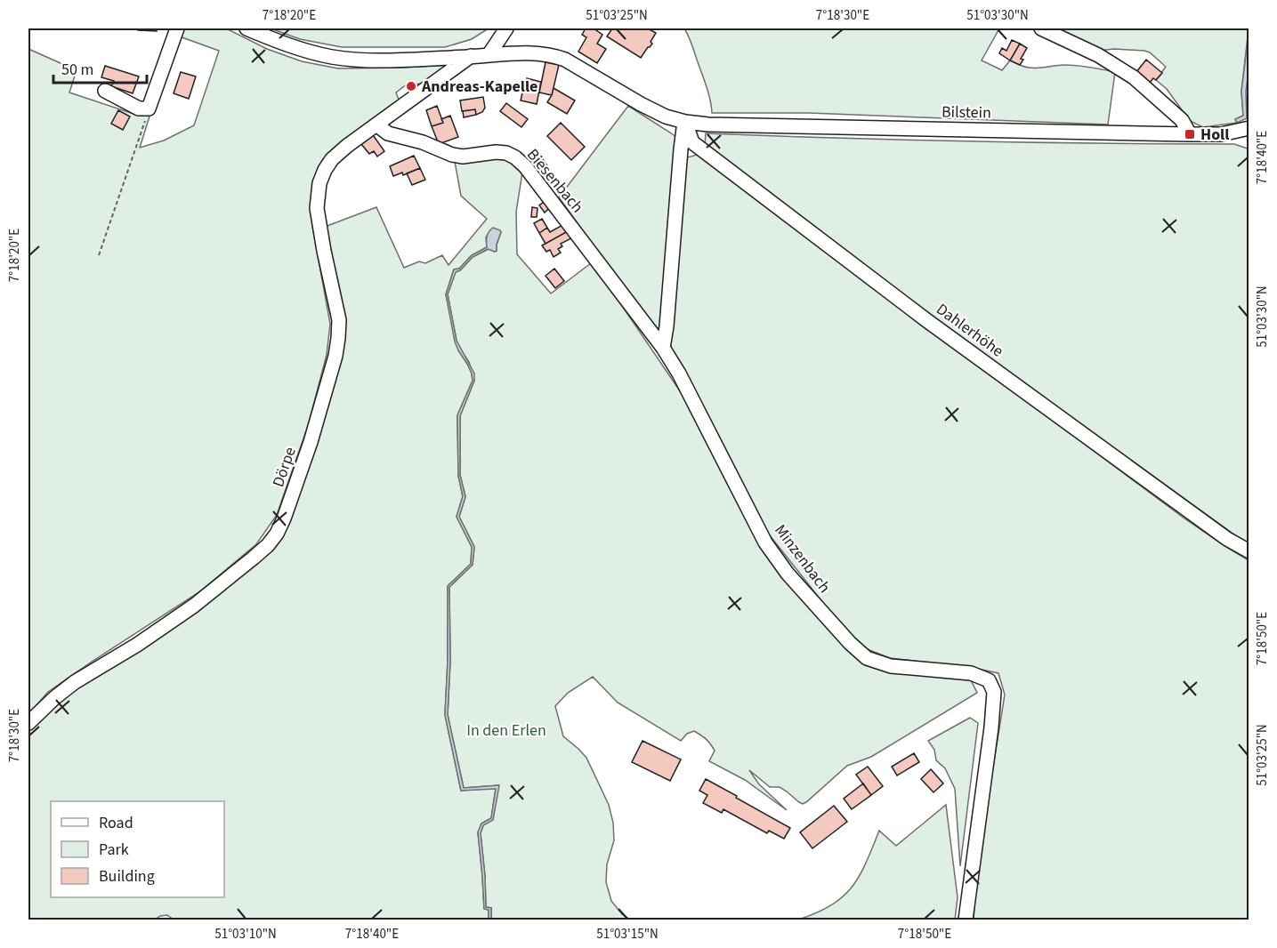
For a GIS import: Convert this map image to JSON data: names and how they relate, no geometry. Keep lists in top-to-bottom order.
{
  "streets": {
    "street": [
      "Bilstein",
      "Biesenbach",
      "Dahlerhöhe",
      "Dörpe",
      "Minzenbach"
    ]
  },
  "crossings": [
    ["Bilstein", "Dahlerhöhe"],
    ["Biesenbach", "Dörpe"],
    ["Biesenbach", "Minzenbach"]
  ],
  "parks": ["In den Erlen"],
  "places": {
    "other": ["Andreas-Kapelle"],
    "transit": ["Holl"]
  },
  "legend": ["Road", "Park", "Building"],
  "scale_bar": "50 m",
  "coordinates": [
    "7°18'20\"E",
    "51°03'25\"N",
    "7°18'30\"E",
    "51°03'30\"N",
    "7°18'40\"E",
    "7°18'50\"E",
    "51°03'10\"N",
    "51°03'15\"N"
  ]
}
